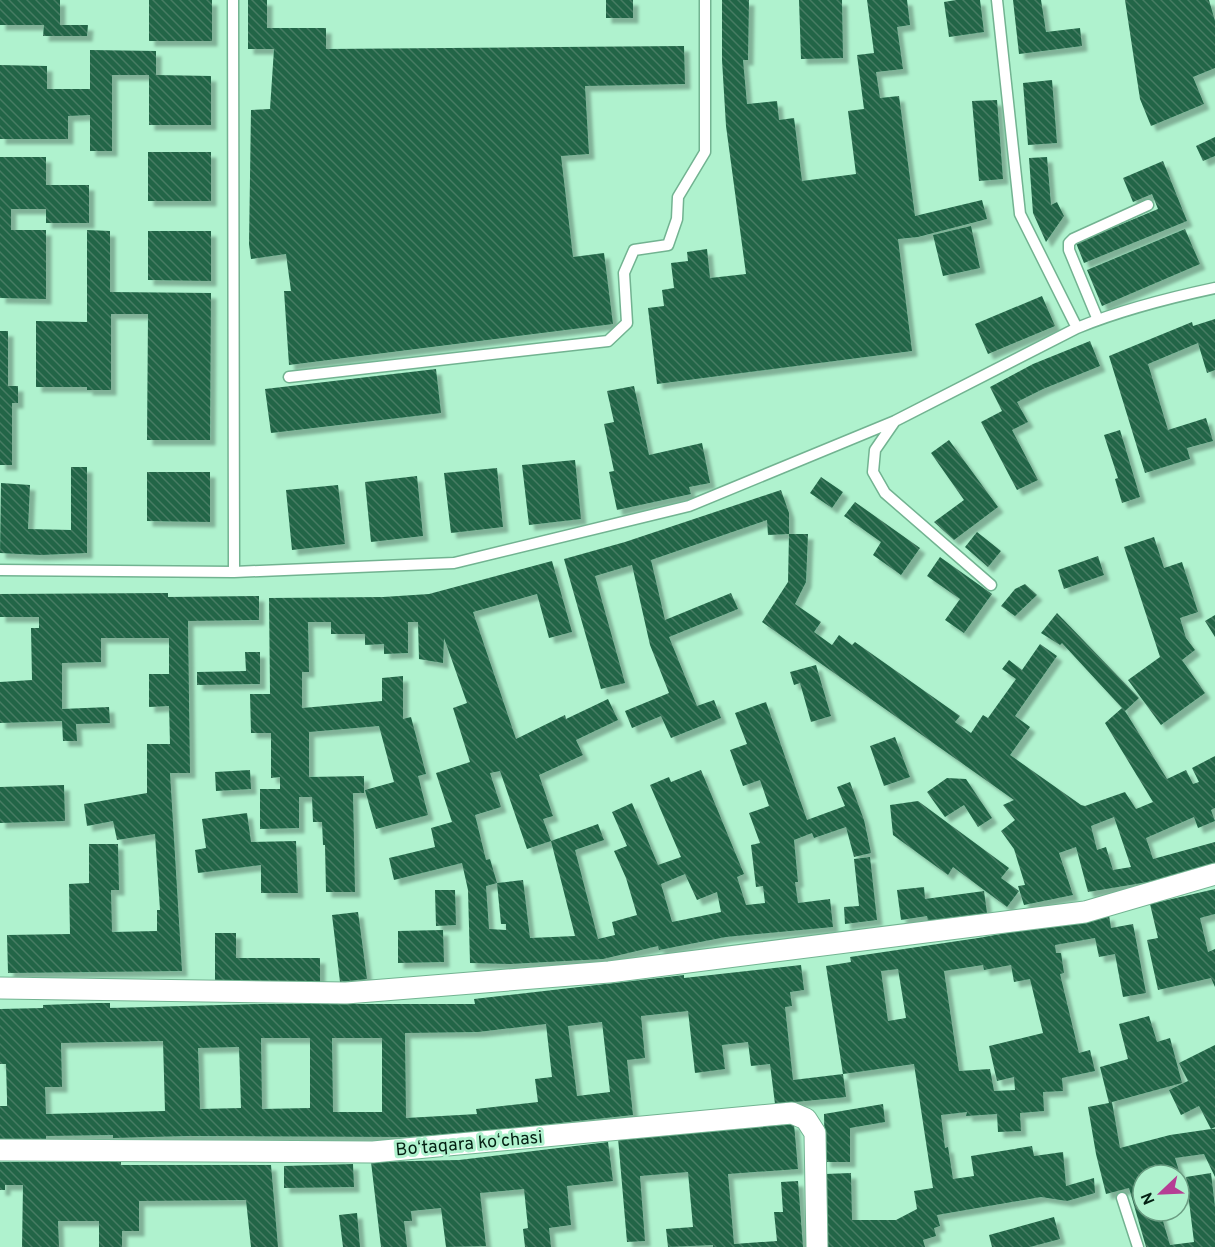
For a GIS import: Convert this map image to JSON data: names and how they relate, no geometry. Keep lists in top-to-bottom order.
{
  "streets": {
    "street": ["Boʻtaqara koʻchasi"]
  },
  "north": "bottom left"
}
